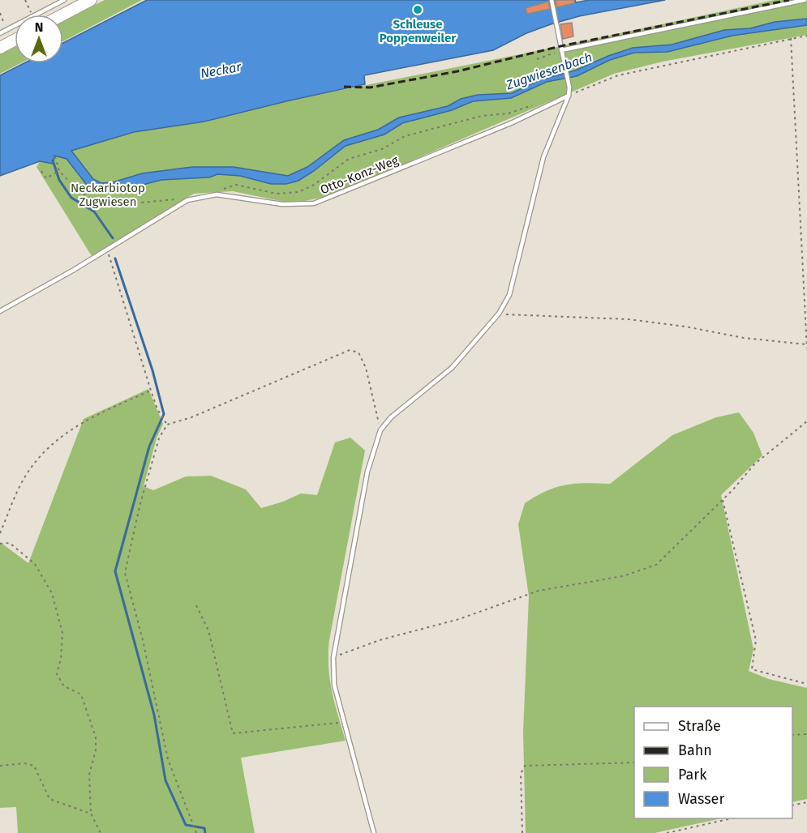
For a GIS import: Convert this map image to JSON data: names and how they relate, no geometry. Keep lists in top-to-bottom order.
{
  "streets": {
    "lane": ["Otto-Konz-Weg"]
  },
  "water": ["Neckar", "Zugwiesenbach"],
  "parks": ["Neckarbiotop Zugwiesen"],
  "places": ["Schleuse Poppenweiler"],
  "legend": [
    "Straße",
    "Bahn",
    "Park",
    "Wasser"
  ],
  "north": "top"
}
